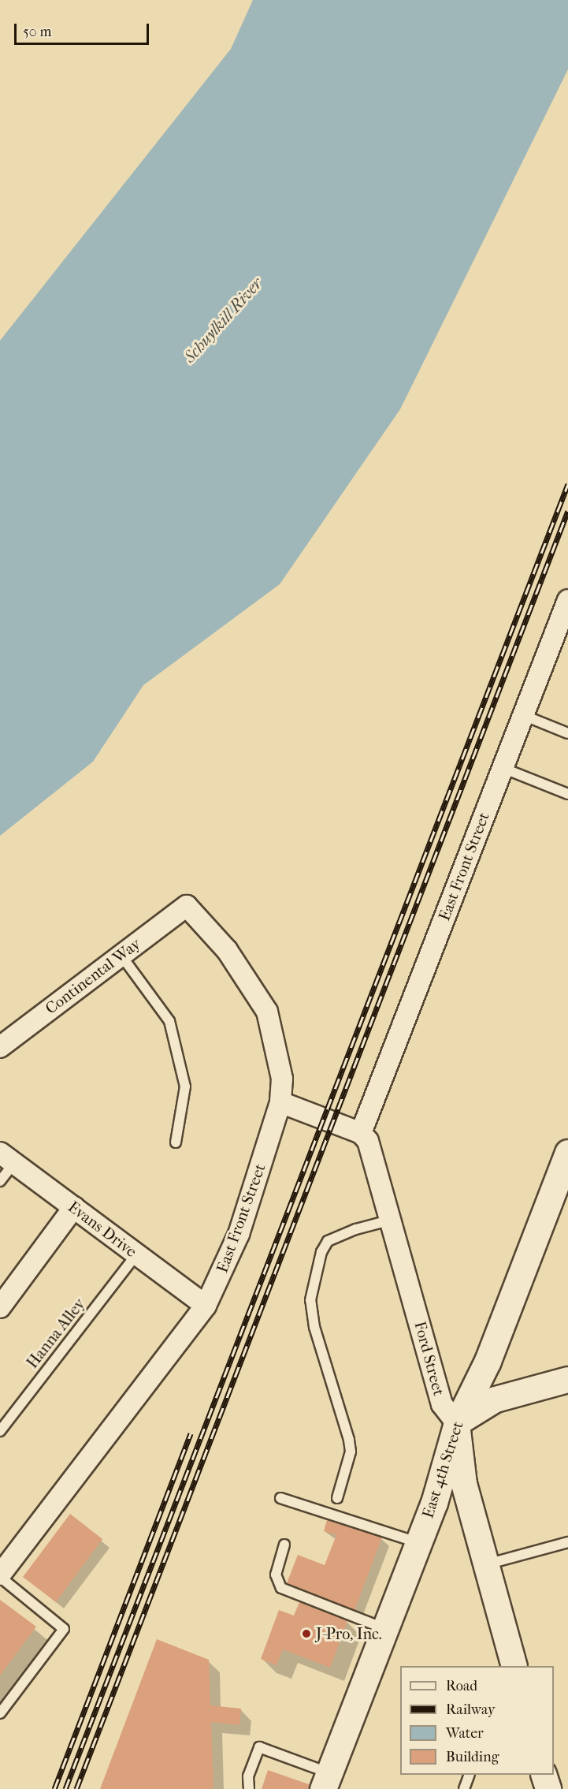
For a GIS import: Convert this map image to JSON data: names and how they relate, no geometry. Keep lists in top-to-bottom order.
{
  "streets": {
    "main road": ["East 4th Street"],
    "street": [
      "East Front Street",
      "Continental Way",
      "Evans Drive",
      "Ford Street"
    ],
    "lane": ["Hanna Alley"]
  },
  "crossings": [
    ["East Front Street", "Continental Way"],
    ["East Front Street", "Evans Drive"],
    ["East Front Street", "Ford Street"],
    ["Evans Drive", "Hanna Alley"],
    ["Ford Street", "East 4th Street"]
  ],
  "water": ["Schuylkill River"],
  "places": ["J-Pro, Inc."],
  "legend": [
    "Road",
    "Railway",
    "Water",
    "Building"
  ],
  "scale_bar": "50 m"
}
